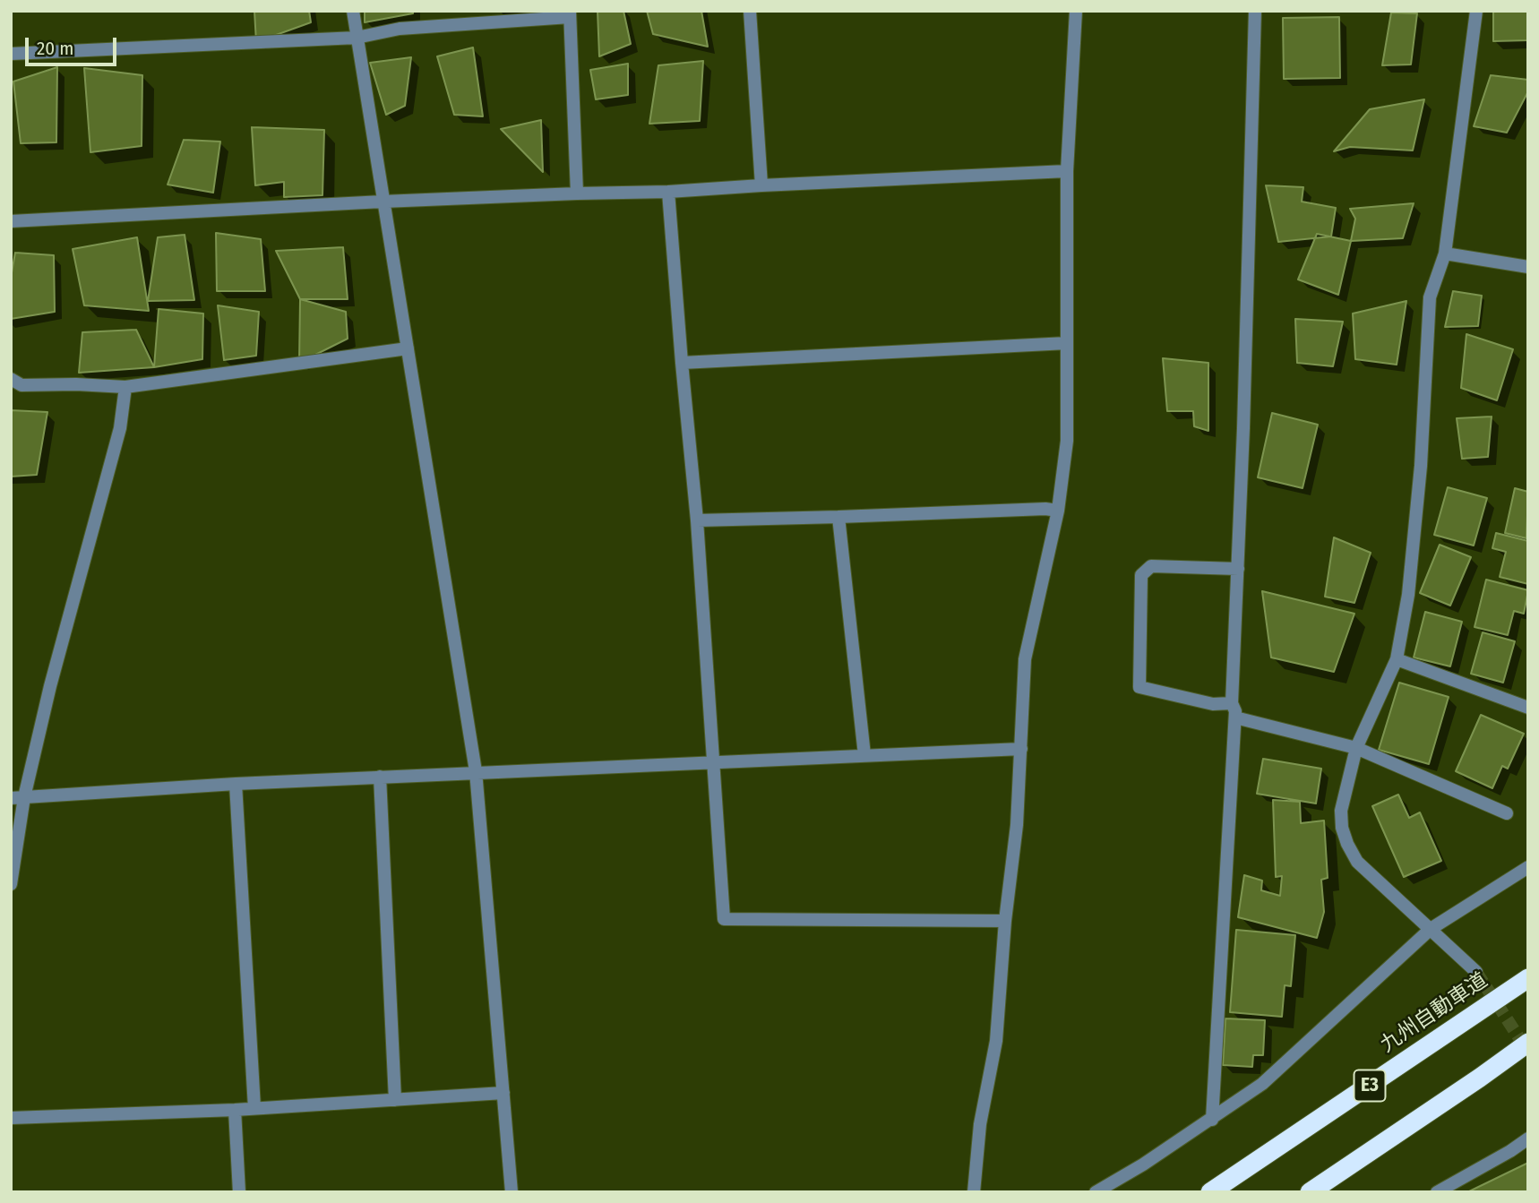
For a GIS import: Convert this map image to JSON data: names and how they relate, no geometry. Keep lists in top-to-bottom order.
{
  "streets": {
    "highway": ["九州自動車道", "E3"]
  },
  "scale_bar": "20 m"
}
